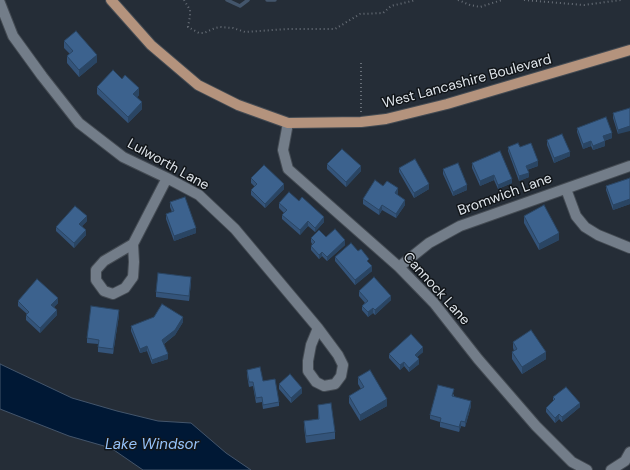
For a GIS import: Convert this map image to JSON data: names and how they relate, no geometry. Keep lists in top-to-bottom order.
{
  "streets": {
    "main road": ["West Lancashire Boulevard"],
    "street": ["Lulworth Lane", "Bromwich Lane", "Cannock Lane"]
  },
  "crossings": [
    ["West Lancashire Boulevard", "Cannock Lane"],
    ["Bromwich Lane", "Cannock Lane"]
  ],
  "water": ["Lake Windsor"]
}
